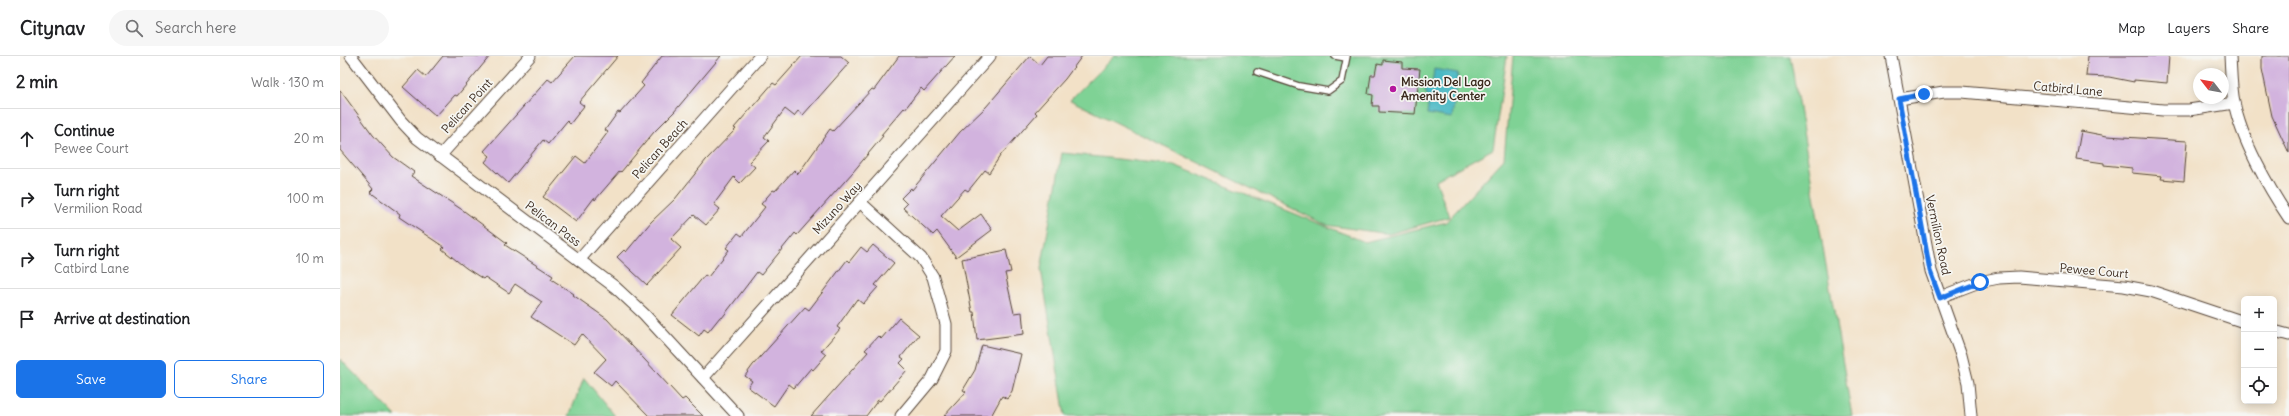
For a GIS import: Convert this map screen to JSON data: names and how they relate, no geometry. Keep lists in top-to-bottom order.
{
  "streets": {
    "street": [
      "Catbird Lane",
      "Pelican Point",
      "Pelican Beach",
      "Mizuno Way",
      "Pelican Pass",
      "Vermilion Road",
      "Pewee Court"
    ]
  },
  "crossings": [
    ["Catbird Lane", "Vermilion Road"],
    ["Pelican Point", "Pelican Pass"],
    ["Pelican Beach", "Pelican Pass"],
    ["Mizuno Way", "Pelican Pass"],
    ["Vermilion Road", "Pewee Court"]
  ],
  "places": ["Mission Del Lago Amenity Center"],
  "north": "top left",
  "page": {
    "header": "Citynav",
    "search": "Search here",
    "nav": ["Map", "Layers", "Share"],
    "heading": ["2 min", "Walk · 130 m"],
    "list": [
      ["Continue", "Pewee Court", "20 m"],
      ["Turn right", "Vermilion Road", "100 m"],
      ["Turn right", "Catbird Lane", "10 m"],
      "Arrive at destination"
    ],
    "map_buttons": ["+", "−"],
    "buttons": ["Save", "Share"]
  }
}
